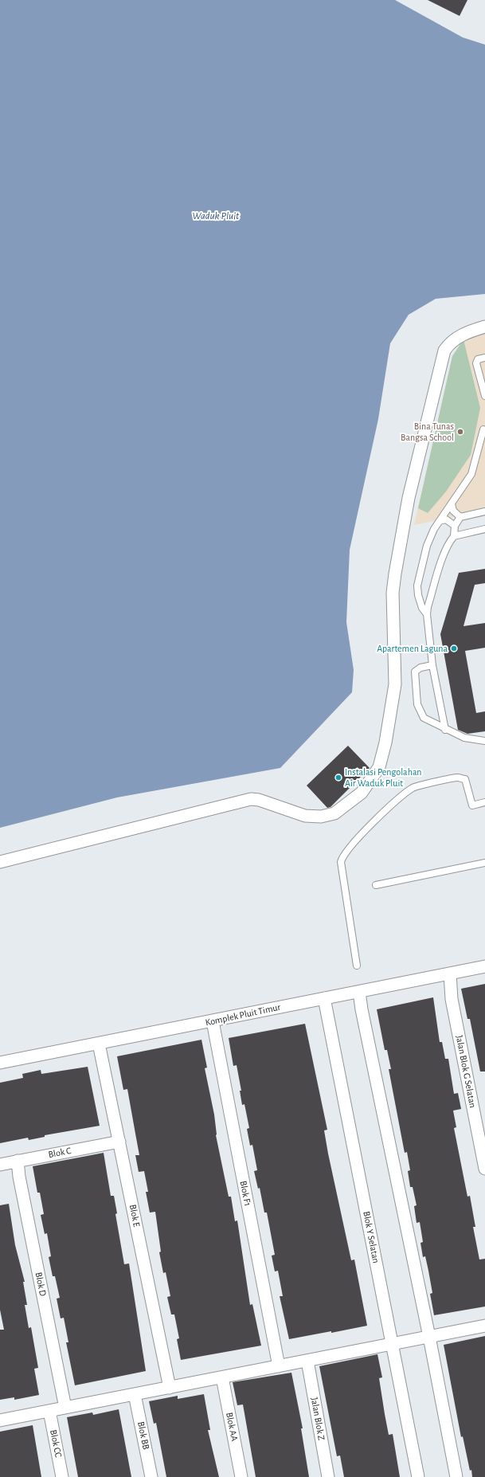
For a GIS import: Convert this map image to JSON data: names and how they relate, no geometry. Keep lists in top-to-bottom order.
{
  "streets": {
    "street": [
      "Komplek Pluit Timur",
      "Jalan Blok G Selatan",
      "Blok C",
      "Blok F1",
      "Blok E",
      "Blok Y Selatan",
      "Blok D",
      "Jalan Blok Z",
      "Blok AA",
      "Blok BB",
      "Blok CC"
    ]
  },
  "crossings": [
    ["Komplek Pluit Timur", "Jalan Blok G Selatan"],
    ["Komplek Pluit Timur", "Blok F1"],
    ["Komplek Pluit Timur", "Blok E"],
    ["Komplek Pluit Timur", "Blok Y Selatan"],
    ["Blok C", "Blok E"],
    ["Blok C", "Blok D"]
  ],
  "water": ["Waduk Pluit"],
  "places": ["Bina Tunas Bangsa School", "Apartemen Laguna", "Instalasi Pengolahan Air Waduk Pluit"]
}
